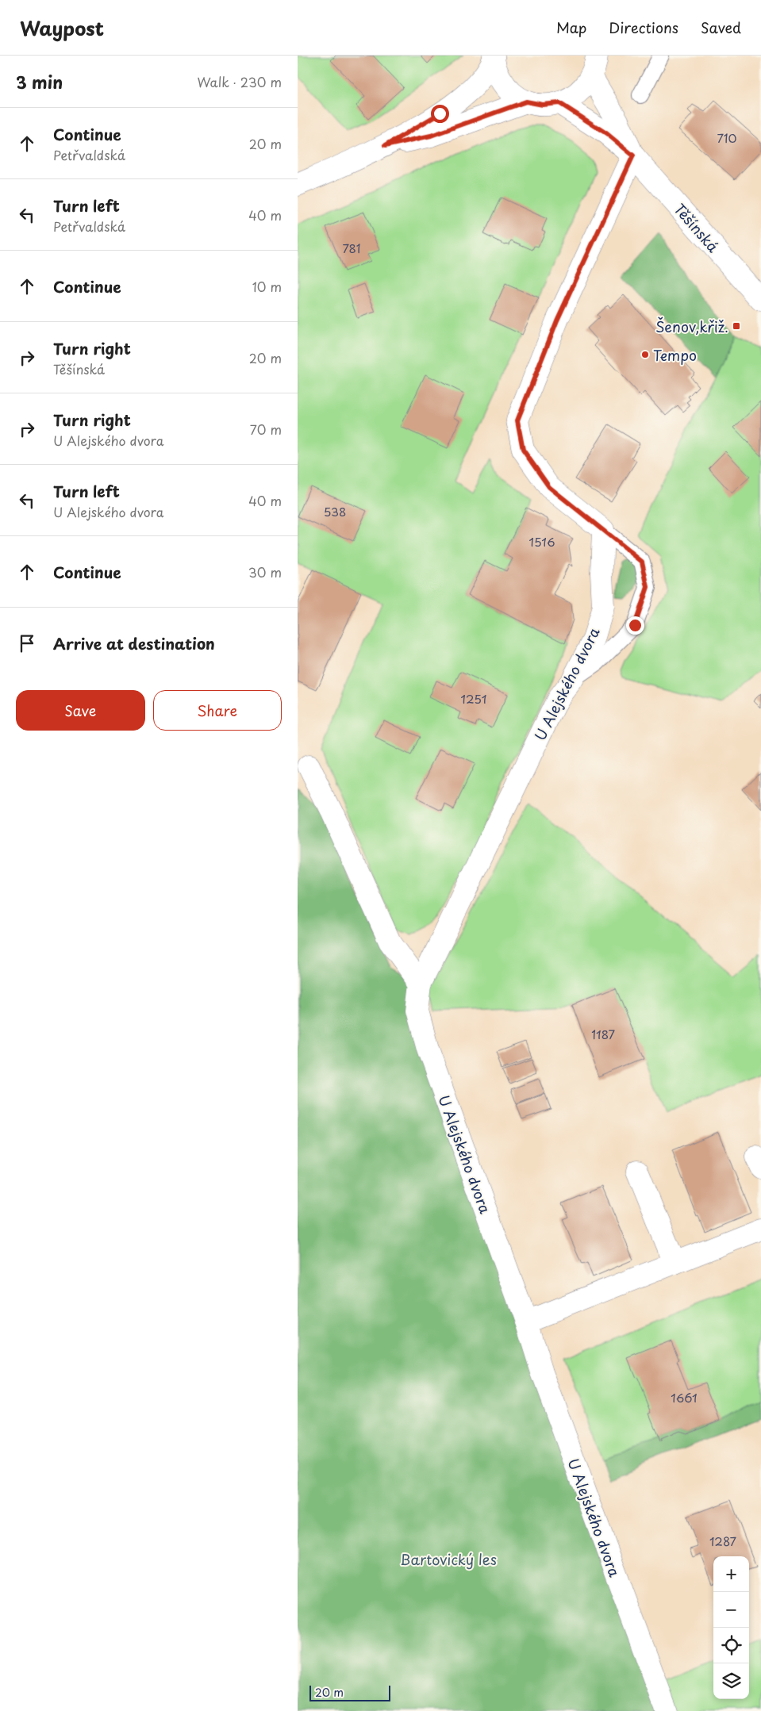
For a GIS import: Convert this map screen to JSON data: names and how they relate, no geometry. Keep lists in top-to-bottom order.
{
  "streets": {
    "street": ["Těšínská", "U Alejského dvora"]
  },
  "parks": ["Bartovický les"],
  "places": {
    "transit": ["Šenov,křiž."],
    "other": ["Tempo"]
  },
  "house_numbers": [
    "710",
    "781",
    "538",
    "1516",
    "1251",
    "1187",
    "1661",
    "1287"
  ],
  "scale_bar": "20 m",
  "page": {
    "header": "Waypost",
    "nav": ["Map", "Directions", "Saved"],
    "heading": ["3 min", "Walk · 230 m"],
    "list": [
      ["Continue", "Petřvaldská", "20 m"],
      ["Turn left", "Petřvaldská", "40 m"],
      ["Continue", "10 m"],
      ["Turn right", "Těšínská", "20 m"],
      ["Turn right", "U Alejského dvora", "70 m"],
      ["Turn left", "U Alejského dvora", "40 m"],
      ["Continue", "30 m"],
      "Arrive at destination"
    ],
    "buttons": ["Save", "Share"],
    "map_buttons": ["+", "−"],
    "scale": "20 m"
  }
}
